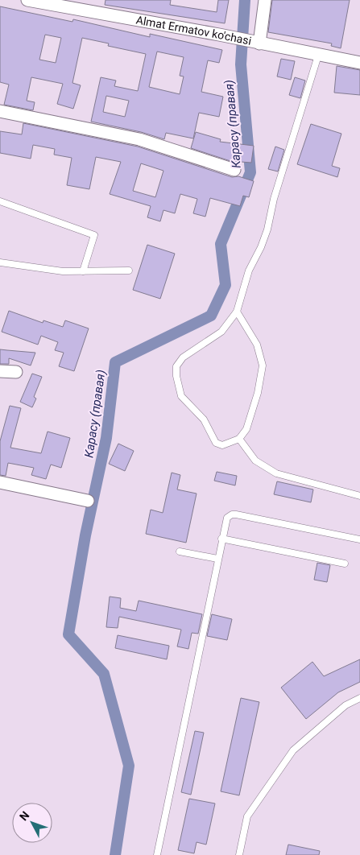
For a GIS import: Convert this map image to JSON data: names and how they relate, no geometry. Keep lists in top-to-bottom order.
{
  "streets": {
    "street": ["Almat Ermatov ko'chasi"]
  },
  "water": ["Карасу (правая)"],
  "north": "top left"
}
